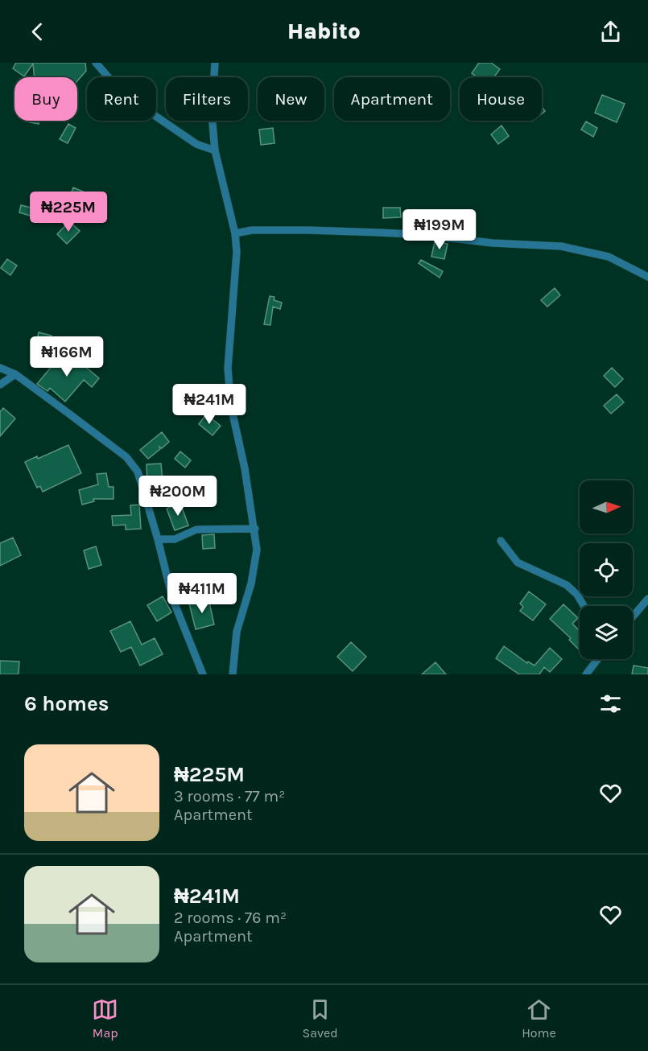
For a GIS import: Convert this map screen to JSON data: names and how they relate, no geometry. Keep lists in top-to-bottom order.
{
  "north": "right",
  "page": {
    "header": "Habito",
    "chip": [
      "Buy",
      "Rent",
      "Filters",
      "New",
      "Apartment",
      "House"
    ],
    "price": [
      "₦225M",
      "₦199M",
      "₦166M",
      "₦241M",
      "₦200M",
      "₦411M"
    ],
    "heading": "6 homes",
    "list": [
      {
        "name": "₦225M",
        "note": "3 rooms · 77 m² · Apartment"
      },
      {
        "name": "₦241M",
        "note": "2 rooms · 76 m² · Apartment"
      }
    ],
    "tabs": ["Map", "Saved", "Home"]
  }
}
